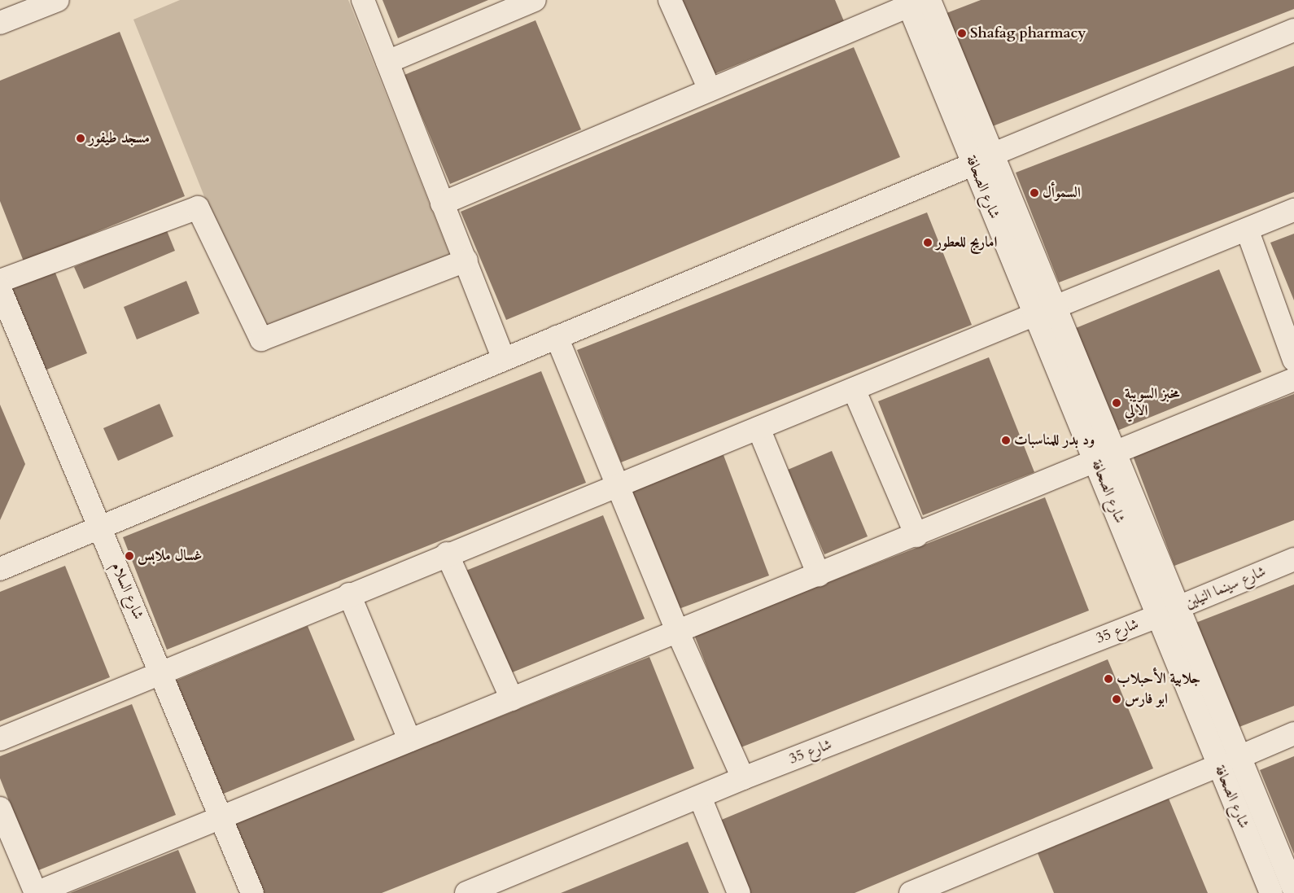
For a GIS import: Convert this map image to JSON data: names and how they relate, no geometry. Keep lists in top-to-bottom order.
{
  "streets": {
    "street": [
      "شارع الصحافة",
      "شارع سينما النيلين",
      "شارع السلام",
      "شارع 35"
    ]
  },
  "crossings": [
    ["شارع الصحافة", "شارع سينما النيلين"],
    ["شارع الصحافة", "شارع 35"],
    ["شارع سينما النيلين", "شارع 35"]
  ],
  "places": [
    "Shafag pharmacy",
    "مسجد طيفور",
    "السموأل",
    "اماريج للعطور",
    "مخبز السويبة الالي",
    "ود بدر للمناسبات",
    "غسال ملابس",
    "جلابية الأحبلاب",
    "ابو فارس"
  ]
}
